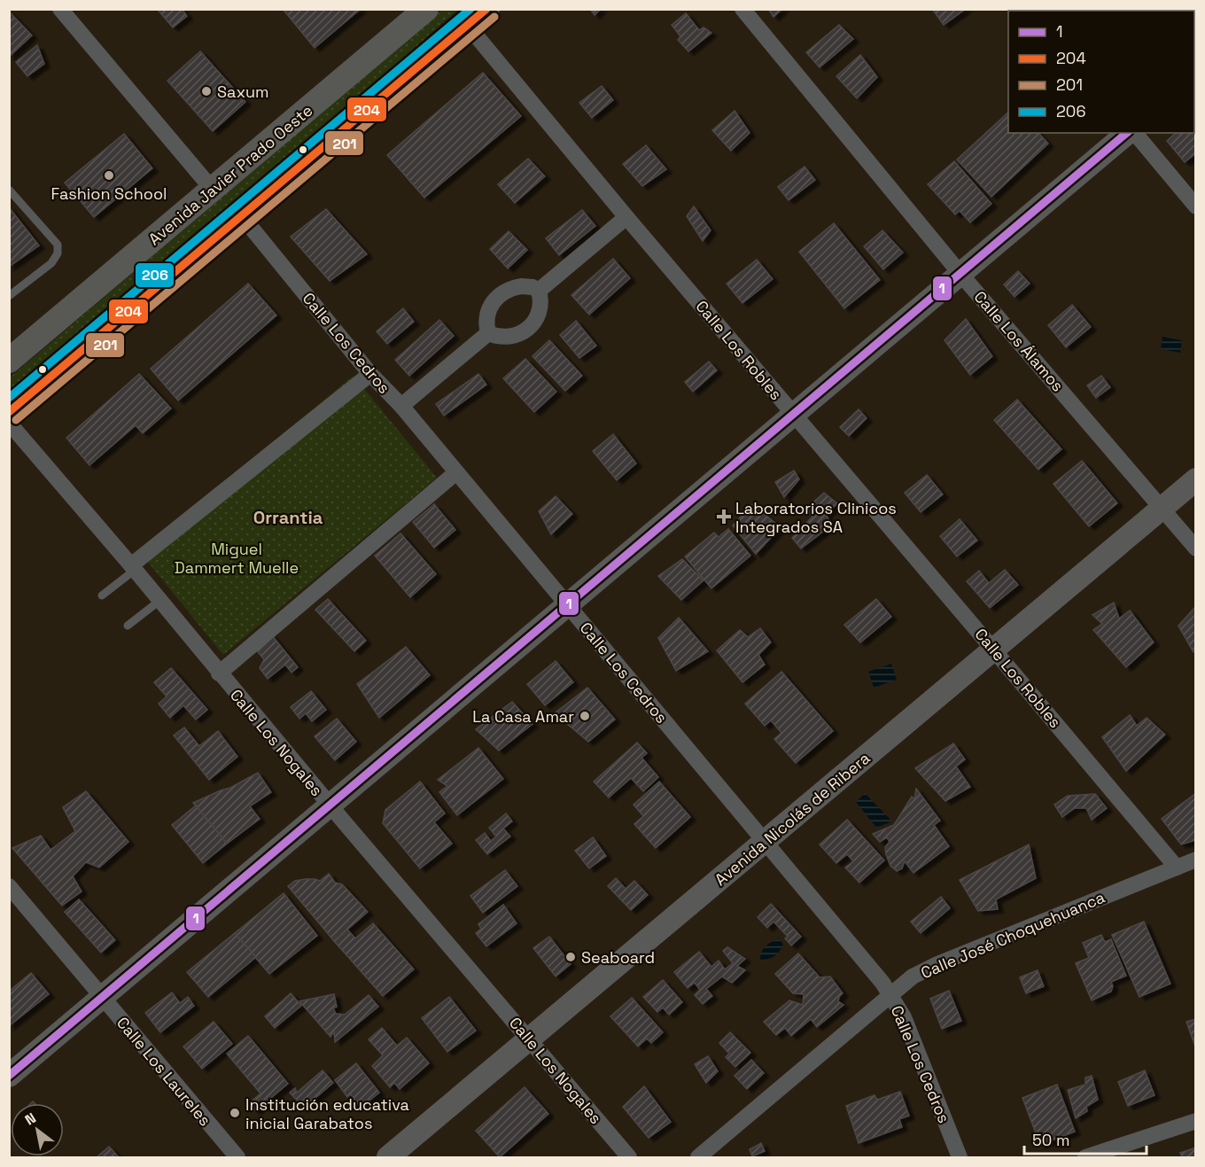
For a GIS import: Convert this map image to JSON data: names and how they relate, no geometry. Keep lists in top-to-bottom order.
{
  "streets": {
    "main road": ["Avenida Javier Prado Oeste"],
    "street": [
      "Calle Los Álamos",
      "Calle Los Cedros",
      "Calle Los Robles",
      "Calle Los Nogales",
      "Avenida Nicolás de Ribera",
      "Calle José Choquehuanca",
      "Calle Los Laureles"
    ]
  },
  "crossings": [
    ["Calle Los Álamos", "Avenida Nicolás de Ribera"],
    ["Calle Los Cedros", "Avenida Nicolás de Ribera"],
    ["Calle Los Cedros", "Calle José Choquehuanca"],
    ["Calle Los Robles", "Avenida Nicolás de Ribera"],
    ["Calle Los Robles", "Calle José Choquehuanca"],
    ["Calle Los Nogales", "Avenida Nicolás de Ribera"]
  ],
  "districts": ["Orrantia"],
  "parks": ["Miguel Dammert Muelle"],
  "places": {
    "other": [
      "Saxum",
      "Fashion School",
      "La Casa Amar",
      "Seaboard",
      "Institución educativa inicial Garabatos"
    ],
    "health": ["Laboratorios Clinicos Integrados SA"]
  },
  "lines": [
    "transit line 204",
    "transit line 206",
    "transit line 201",
    "transit line 1"
  ],
  "legend": [
    "1",
    "204",
    "201",
    "206"
  ],
  "scale_bar": "50 m",
  "north": "top left"
}
